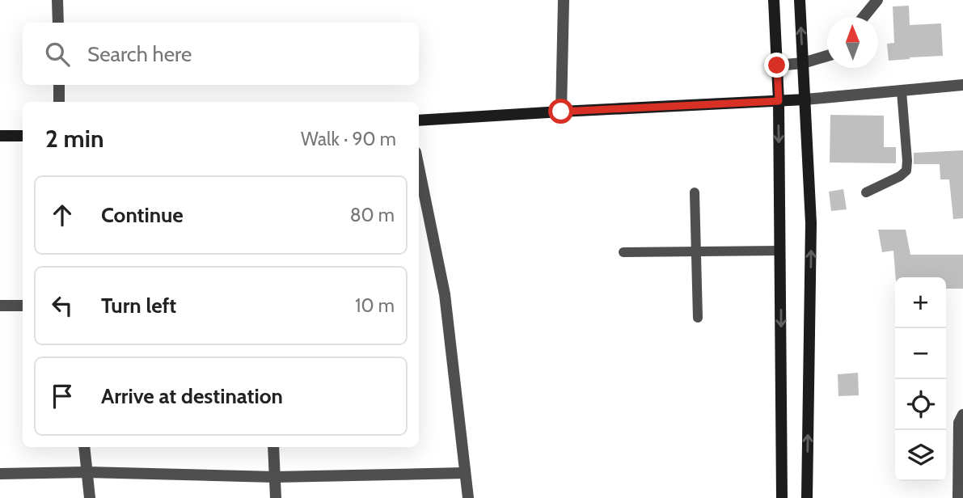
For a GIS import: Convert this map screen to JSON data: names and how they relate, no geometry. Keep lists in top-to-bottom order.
{
  "north": "top",
  "page": {
    "search": "Search here",
    "heading": ["2 min", "Walk · 90 m"],
    "list": [
      ["Continue", "80 m"],
      ["Turn left", "10 m"],
      "Arrive at destination"
    ],
    "map_buttons": ["+", "−"]
  }
}
